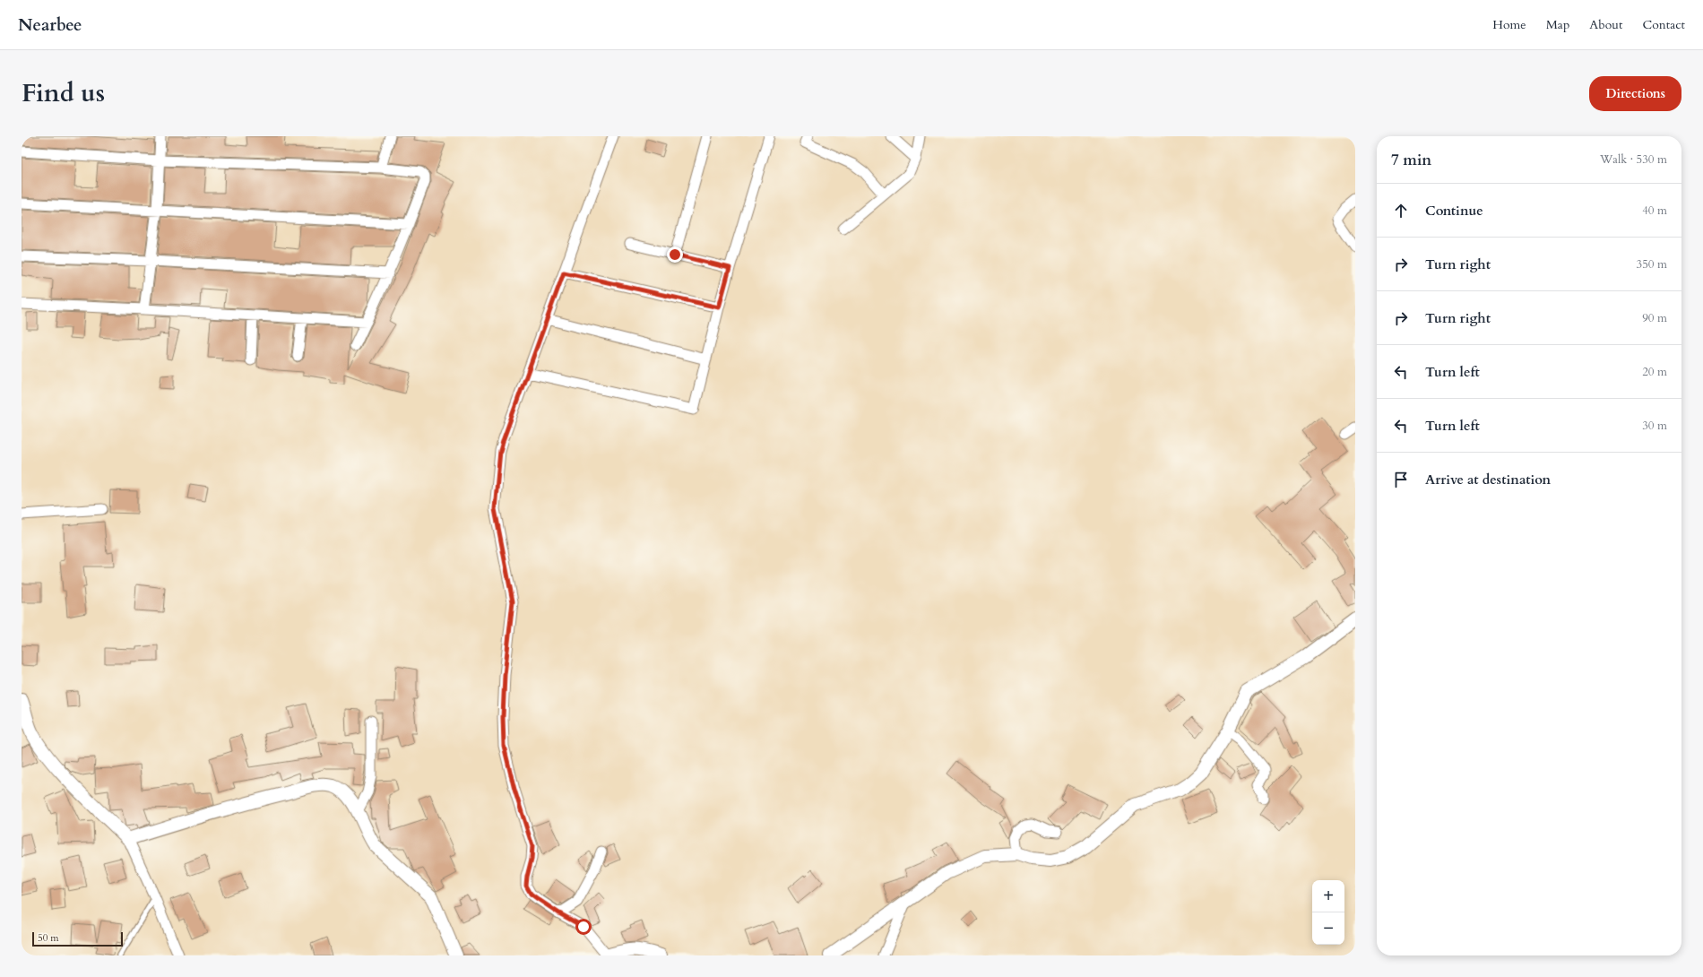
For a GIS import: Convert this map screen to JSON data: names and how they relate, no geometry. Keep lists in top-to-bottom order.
{
  "scale_bar": "50 m",
  "page": {
    "header": "Nearbee",
    "nav": [
      "Home",
      "Map",
      "About",
      "Contact"
    ],
    "title": "Find us",
    "buttons": "Directions",
    "heading": ["7 min", "Walk · 530 m"],
    "list": [
      ["Continue", "40 m"],
      ["Turn right", "350 m"],
      ["Turn right", "90 m"],
      ["Turn left", "20 m"],
      ["Turn left", "30 m"],
      "Arrive at destination"
    ],
    "map_buttons": ["+", "−"],
    "scale": "50 m"
  }
}
